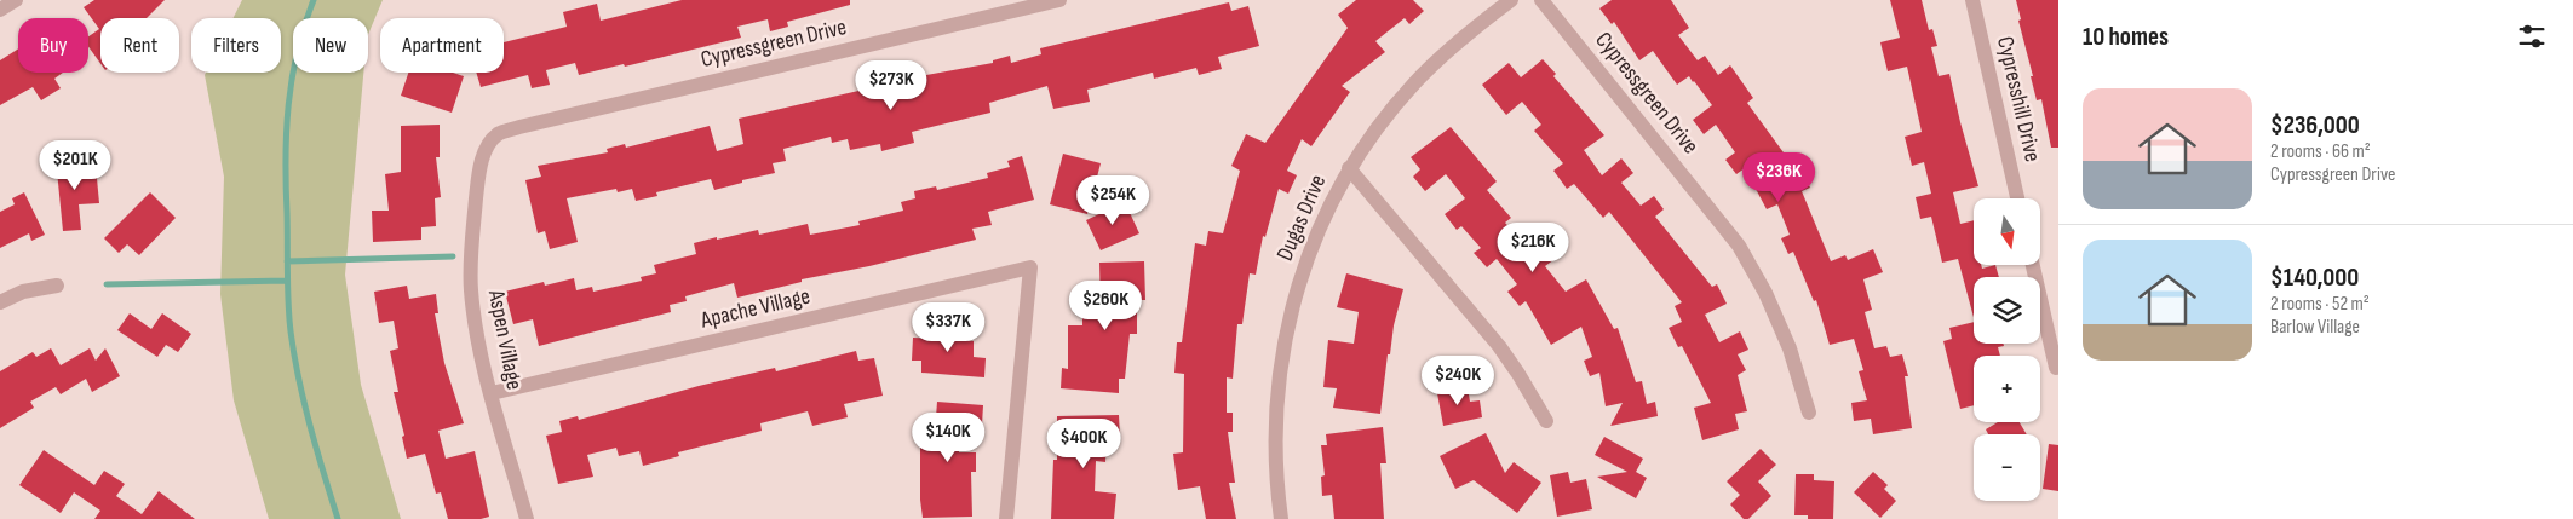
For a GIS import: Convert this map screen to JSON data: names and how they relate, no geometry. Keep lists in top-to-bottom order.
{
  "streets": {
    "street": [
      "Cypressgreen Drive",
      "Cypresshill Drive",
      "Dugas Drive",
      "Apache Village",
      "Aspen Village"
    ]
  },
  "crossings": [
    ["Cypressgreen Drive", "Aspen Village"],
    ["Apache Village", "Aspen Village"]
  ],
  "north": "bottom",
  "page": {
    "heading": "10 homes",
    "chip": [
      "Buy",
      "Rent",
      "Filters",
      "New",
      "Apartment"
    ],
    "price": [
      "$273K",
      "$201K",
      "$236K",
      "$254K",
      "$216K",
      "$260K",
      "$337K",
      "$240K",
      "$140K",
      "$400K"
    ],
    "list": [
      {
        "name": "$236,000",
        "note": "2 rooms · 66 m² · Cypressgreen Drive"
      },
      {
        "name": "$140,000",
        "note": "2 rooms · 52 m² · Barlow Village"
      }
    ],
    "map_buttons": ["+", "−"]
  }
}
